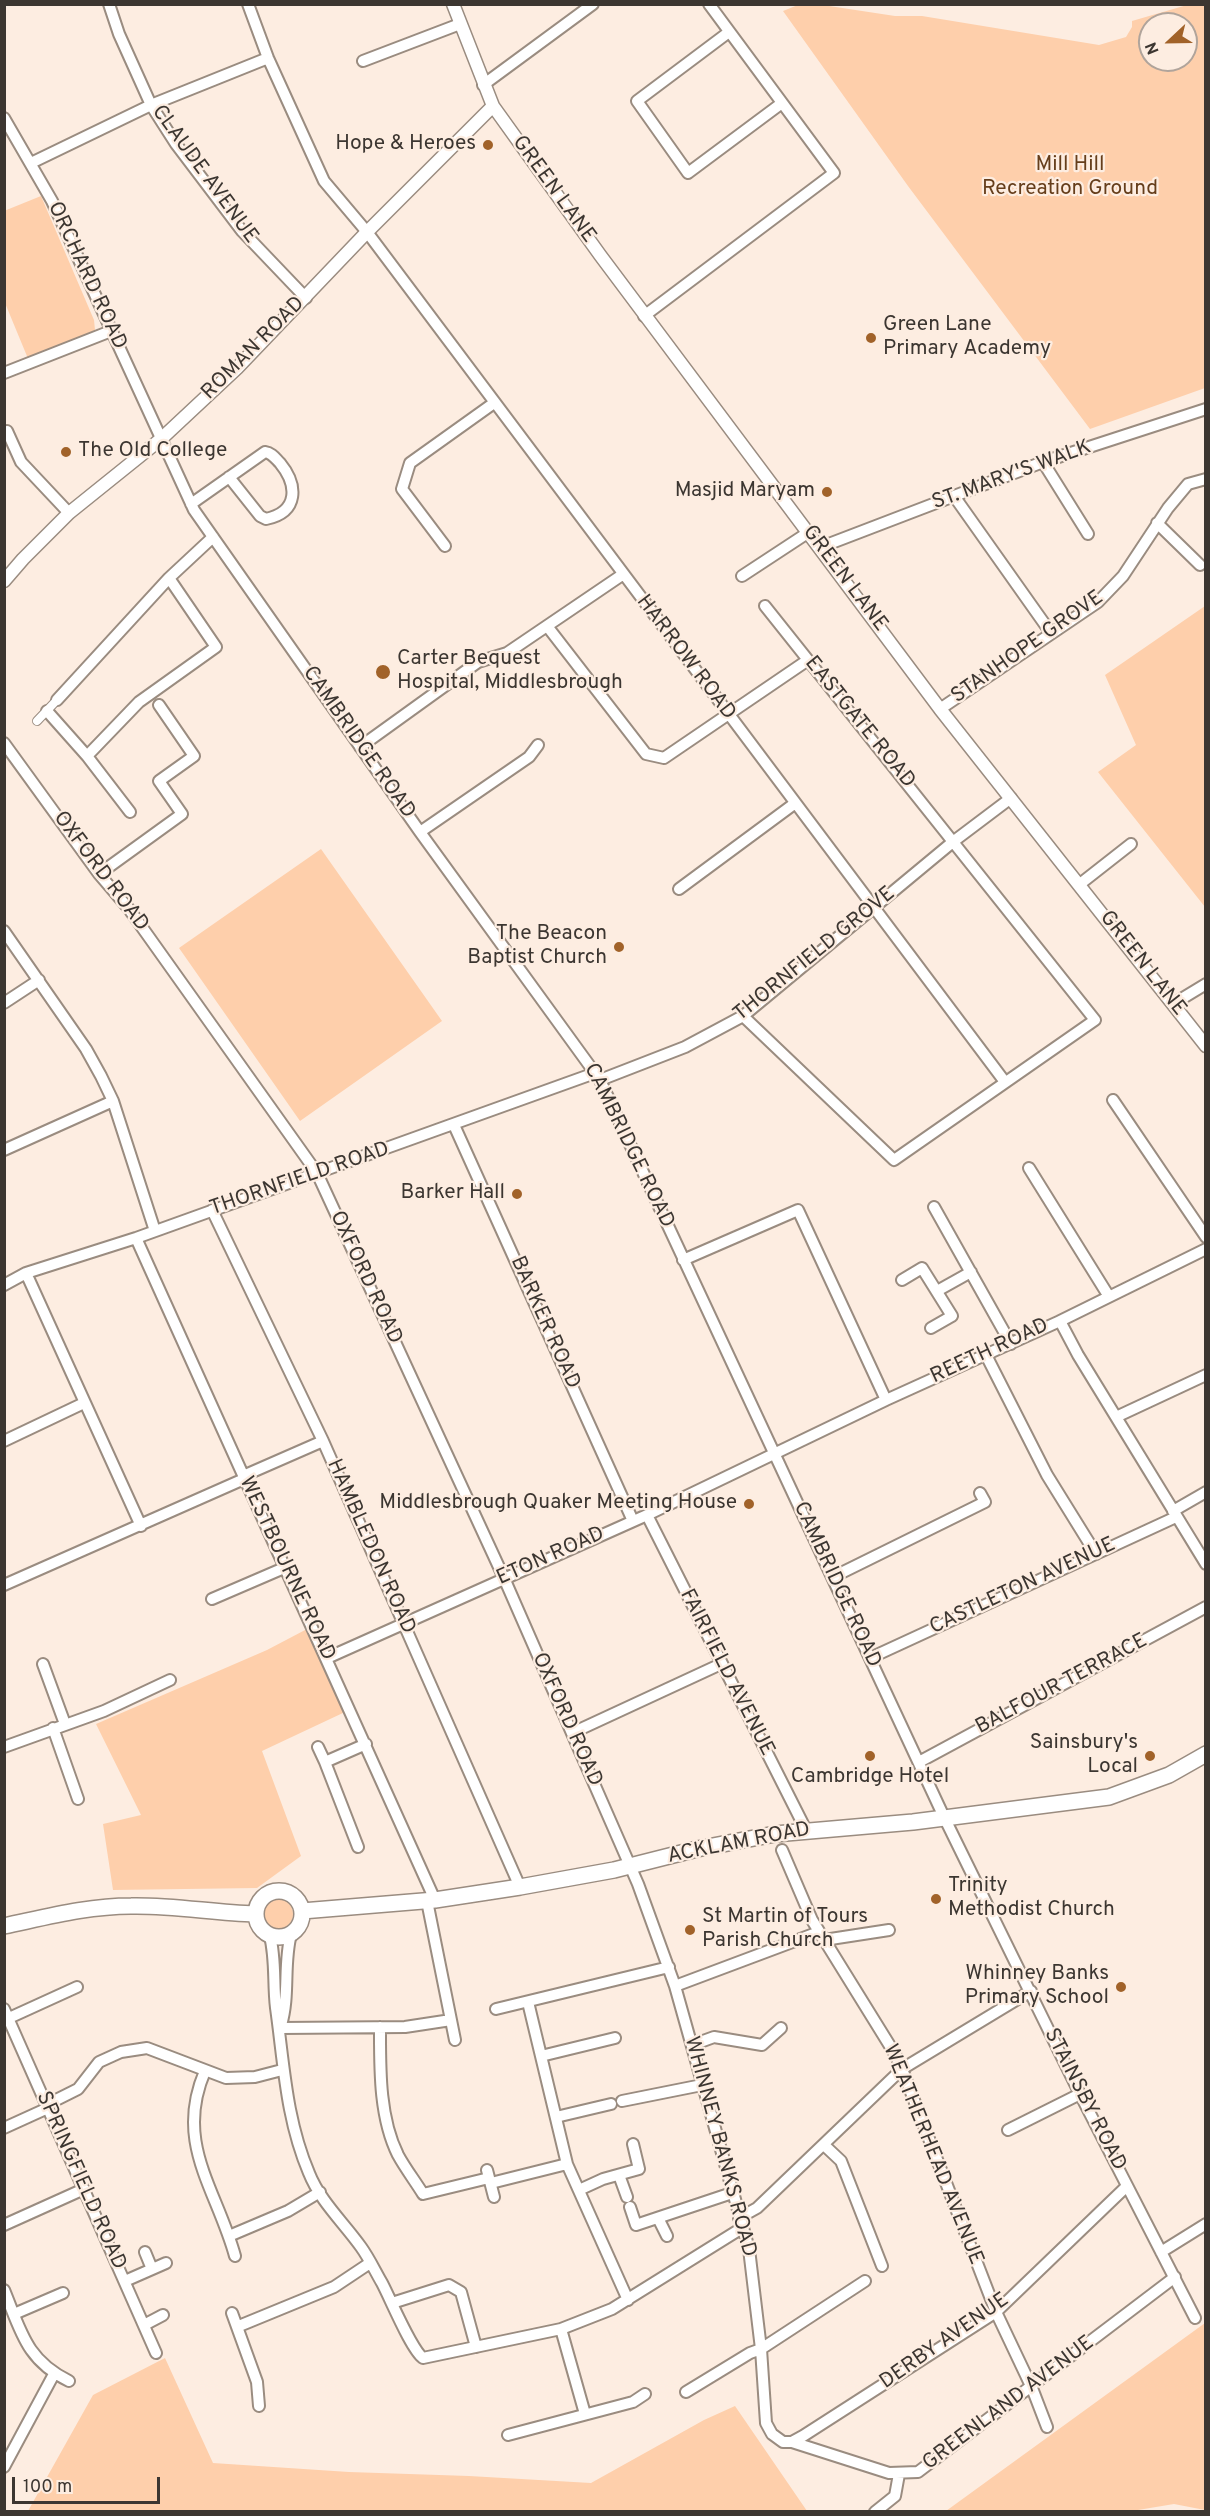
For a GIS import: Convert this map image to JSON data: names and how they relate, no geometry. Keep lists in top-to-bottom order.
{
  "streets": {
    "main road": ["ACKLAM ROAD"],
    "street": [
      "CLAUDE AVENUE",
      "GREEN LANE",
      "ORCHARD ROAD",
      "ROMAN ROAD",
      "ST. MARY'S WALK",
      "STANHOPE GROVE",
      "HARROW ROAD",
      "EASTGATE ROAD",
      "CAMBRIDGE ROAD",
      "OXFORD ROAD",
      "THORNFIELD GROVE",
      "THORNFIELD ROAD",
      "BARKER ROAD",
      "REETH ROAD",
      "HAMBLEDON ROAD",
      "ETON ROAD",
      "WESTBOURNE ROAD",
      "CASTLETON AVENUE",
      "FAIRFIELD AVENUE",
      "BALFOUR TERRACE",
      "STAINSBY ROAD",
      "WHINNEY BANKS ROAD",
      "WEATHERHEAD AVENUE",
      "SPRINGFIELD ROAD",
      "DERBY AVENUE",
      "GREENLAND AVENUE"
    ]
  },
  "crossings": [
    ["CLAUDE AVENUE", "ROMAN ROAD"],
    ["GREEN LANE", "ROMAN ROAD"],
    ["GREEN LANE", "ST. MARY'S WALK"],
    ["GREEN LANE", "STANHOPE GROVE"],
    ["GREEN LANE", "THORNFIELD GROVE"],
    ["ORCHARD ROAD", "ROMAN ROAD"],
    ["ORCHARD ROAD", "CAMBRIDGE ROAD"],
    ["ROMAN ROAD", "HARROW ROAD"],
    ["ROMAN ROAD", "CAMBRIDGE ROAD"],
    ["HARROW ROAD", "EASTGATE ROAD"],
    ["HARROW ROAD", "THORNFIELD GROVE"],
    ["EASTGATE ROAD", "THORNFIELD GROVE"],
    ["CAMBRIDGE ROAD", "THORNFIELD GROVE"],
    ["CAMBRIDGE ROAD", "THORNFIELD ROAD"],
    ["CAMBRIDGE ROAD", "REETH ROAD"],
    ["CAMBRIDGE ROAD", "ETON ROAD"],
    ["CAMBRIDGE ROAD", "CASTLETON AVENUE"],
    ["CAMBRIDGE ROAD", "BALFOUR TERRACE"],
    ["CAMBRIDGE ROAD", "ACKLAM ROAD"],
    ["CAMBRIDGE ROAD", "STAINSBY ROAD"],
    ["OXFORD ROAD", "THORNFIELD ROAD"],
    ["OXFORD ROAD", "ETON ROAD"],
    ["OXFORD ROAD", "ACKLAM ROAD"],
    ["OXFORD ROAD", "WHINNEY BANKS ROAD"],
    ["THORNFIELD GROVE", "THORNFIELD ROAD"],
    ["THORNFIELD ROAD", "BARKER ROAD"],
    ["THORNFIELD ROAD", "HAMBLEDON ROAD"],
    ["THORNFIELD ROAD", "WESTBOURNE ROAD"],
    ["BARKER ROAD", "ETON ROAD"],
    ["REETH ROAD", "ETON ROAD"],
    ["HAMBLEDON ROAD", "ETON ROAD"],
    ["HAMBLEDON ROAD", "ACKLAM ROAD"],
    ["ETON ROAD", "WESTBOURNE ROAD"],
    ["ETON ROAD", "FAIRFIELD AVENUE"],
    ["WESTBOURNE ROAD", "ACKLAM ROAD"],
    ["FAIRFIELD AVENUE", "ACKLAM ROAD"],
    ["ACKLAM ROAD", "STAINSBY ROAD"],
    ["ACKLAM ROAD", "WHINNEY BANKS ROAD"],
    ["STAINSBY ROAD", "DERBY AVENUE"],
    ["STAINSBY ROAD", "GREENLAND AVENUE"],
    ["WHINNEY BANKS ROAD", "DERBY AVENUE"],
    ["WHINNEY BANKS ROAD", "GREENLAND AVENUE"],
    ["WEATHERHEAD AVENUE", "DERBY AVENUE"],
    ["WEATHERHEAD AVENUE", "GREENLAND AVENUE"],
    ["DERBY AVENUE", "GREENLAND AVENUE"]
  ],
  "parks": ["Mill Hill Recreation Ground"],
  "places": [
    "Hope & Heroes",
    "Green Lane Primary Academy",
    "The Old College",
    "Masjid Maryam",
    "Carter Bequest Hospital, Middlesbrough",
    "The Beacon Baptist Church",
    "Barker Hall",
    "Middlesbrough Quaker Meeting House",
    "Cambridge Hotel",
    "Sainsbury's Local",
    "Trinity Methodist Church",
    "St Martin of Tours Parish Church",
    "Whinney Banks Primary School"
  ],
  "scale_bar": "100 m",
  "north": "left"
}
